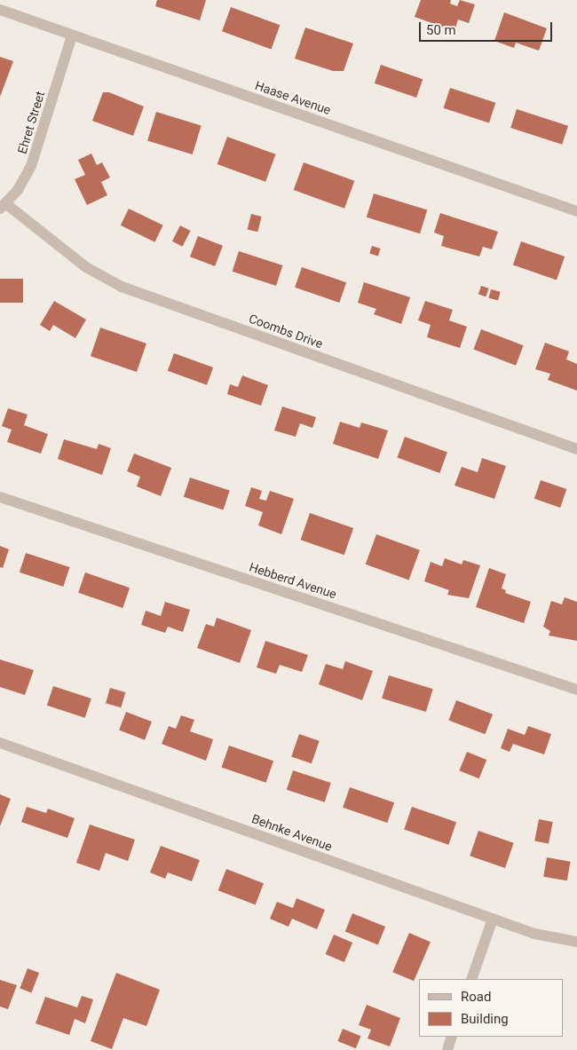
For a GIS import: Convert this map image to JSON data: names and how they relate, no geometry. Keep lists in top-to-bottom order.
{
  "streets": {
    "street": [
      "Haase Avenue",
      "Ehret Street",
      "Coombs Drive",
      "Hebberd Avenue",
      "Behnke Avenue"
    ]
  },
  "crossings": [
    ["Haase Avenue", "Ehret Street"],
    ["Ehret Street", "Coombs Drive"]
  ],
  "legend": ["Road", "Building"],
  "scale_bar": "50 m"
}
